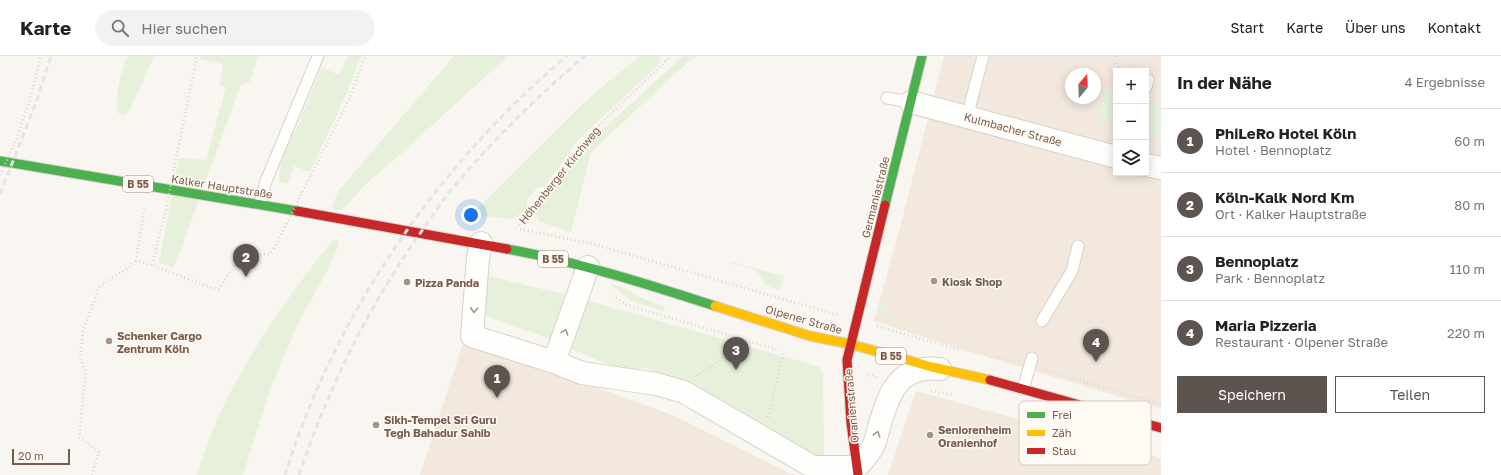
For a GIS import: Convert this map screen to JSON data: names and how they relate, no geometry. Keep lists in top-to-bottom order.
{
  "streets": {
    "main road": [
      "B 55",
      "Kalker Hauptstraße",
      "Germaniastraße",
      "Olpener Straße",
      "Oranienstraße"
    ],
    "street": ["Kulmbacher Straße"],
    "path": ["Höhenberger Kirchweg"]
  },
  "crossings": [
    ["Kulmbacher Straße", "Germaniastraße"],
    ["Höhenberger Kirchweg", "Germaniastraße"],
    ["Kalker Hauptstraße", "Olpener Straße"],
    ["Germaniastraße", "Olpener Straße"],
    ["Germaniastraße", "Oranienstraße"],
    ["Olpener Straße", "Oranienstraße"]
  ],
  "places": [
    "Kiosk Shop",
    "Pizza Panda",
    "Schenker Cargo Zentrum Köln",
    "Sikh-Tempel Sri Guru Tegh Bahadur Sahib",
    "Seniorenheim Oranienhof"
  ],
  "legend": ["Frei", "Zäh", "Stau"],
  "scale_bar": "20 m",
  "north": "top",
  "page": {
    "header": "Karte",
    "search": "Hier suchen",
    "nav": [
      "Start",
      "Karte",
      "Über uns",
      "Kontakt"
    ],
    "heading": ["In der Nähe", "4 Ergebnisse"],
    "map_buttons": ["+", "−"],
    "list": [
      {
        "mark": "1",
        "name": "PhiLeRo Hotel Köln",
        "note": "Hotel · Bennoplatz",
        "value": "60 m"
      },
      {
        "mark": "2",
        "name": "Köln-Kalk Nord Km",
        "note": "Ort · Kalker Hauptstraße",
        "value": "80 m"
      },
      {
        "mark": "3",
        "name": "Bennoplatz",
        "note": "Park · Bennoplatz",
        "value": "110 m"
      },
      {
        "mark": "4",
        "name": "Maria Pizzeria",
        "note": "Restaurant · Olpener Straße",
        "value": "220 m"
      }
    ],
    "pins": [
      "2",
      "4",
      "3",
      "1"
    ],
    "buttons": ["Speichern", "Teilen"],
    "scale": "20 m"
  }
}
